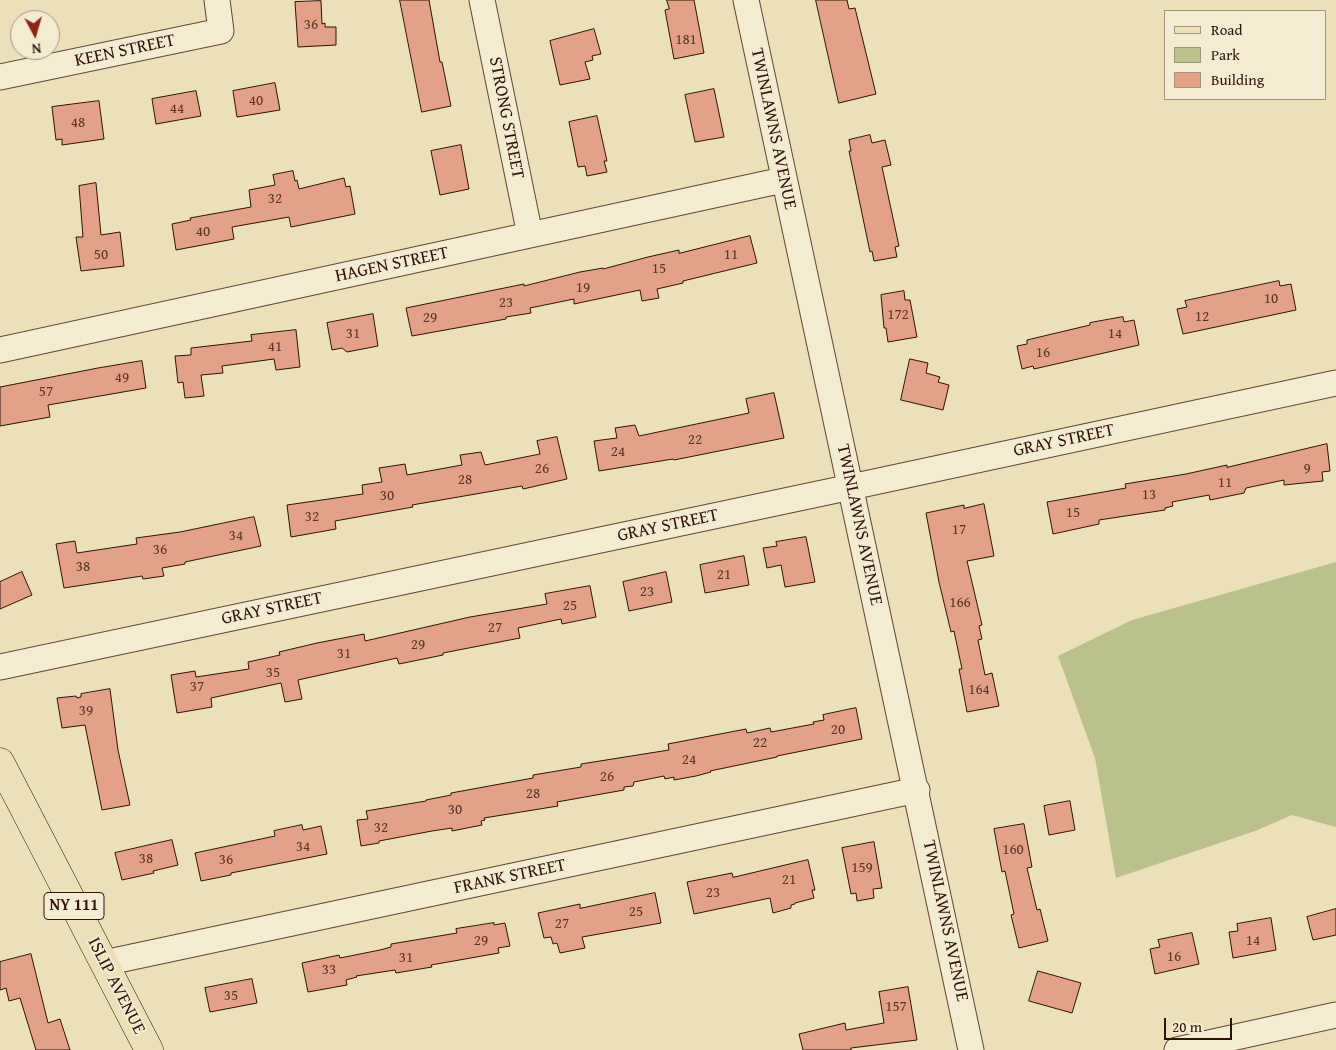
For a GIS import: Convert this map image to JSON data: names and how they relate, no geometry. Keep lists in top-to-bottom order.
{
  "streets": {
    "main road": ["NY 111", "ISLIP AVENUE"],
    "street": [
      "KEEN STREET",
      "STRONG STREET",
      "TWINLAWNS AVENUE",
      "HAGEN STREET",
      "GRAY STREET",
      "FRANK STREET"
    ]
  },
  "crossings": [
    ["STRONG STREET", "HAGEN STREET"],
    ["TWINLAWNS AVENUE", "HAGEN STREET"],
    ["TWINLAWNS AVENUE", "GRAY STREET"],
    ["TWINLAWNS AVENUE", "FRANK STREET"],
    ["FRANK STREET", "ISLIP AVENUE"]
  ],
  "house_numbers": [
    "36",
    "181",
    "40",
    "44",
    "48",
    "32",
    "40",
    "50",
    "11",
    "15",
    "19",
    "10",
    "23",
    "172",
    "12",
    "29",
    "31",
    "14",
    "41",
    "16",
    "49",
    "57",
    "22",
    "24",
    "26",
    "9",
    "28",
    "11",
    "13",
    "30",
    "15",
    "32",
    "17",
    "34",
    "36",
    "38",
    "21",
    "23",
    "166",
    "25",
    "27",
    "29",
    "31",
    "35",
    "37",
    "164",
    "39",
    "20",
    "22",
    "24",
    "26",
    "28",
    "30",
    "32",
    "34",
    "160",
    "38",
    "36",
    "159",
    "21",
    "23",
    "25",
    "27",
    "29",
    "14",
    "16",
    "31",
    "33",
    "35",
    "157"
  ],
  "legend": ["Road", "Park", "Building"],
  "scale_bar": "20 m",
  "north": "bottom"
}
